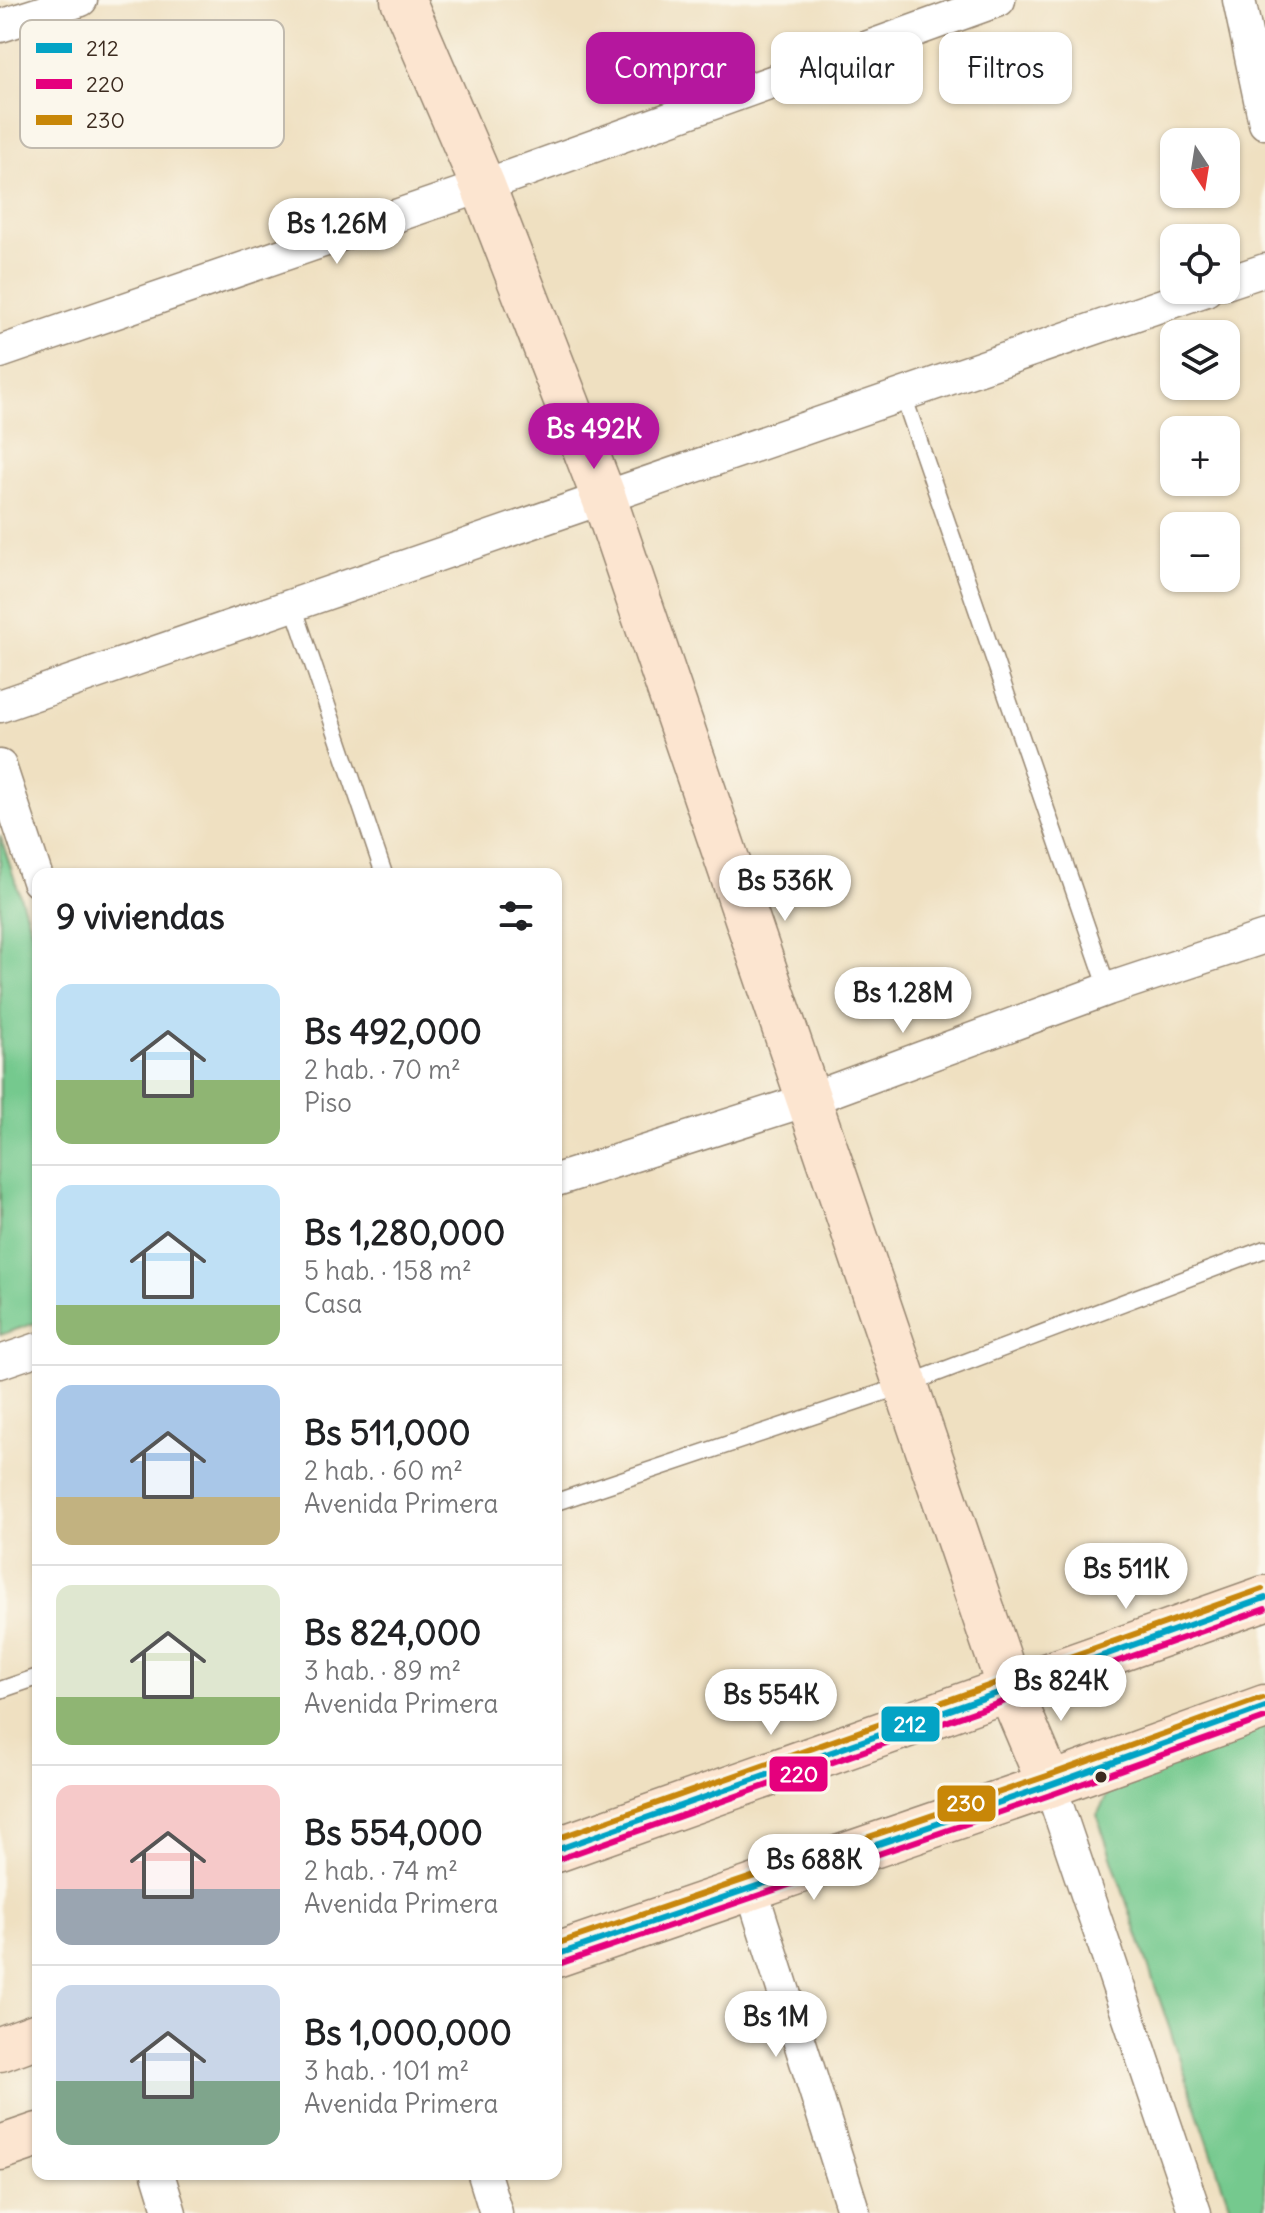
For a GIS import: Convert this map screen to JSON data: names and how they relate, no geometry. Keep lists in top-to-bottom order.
{
  "lines": ["transit line 230", "transit line 212", "transit line 220"],
  "legend": ["212", "220", "230"],
  "north": "bottom",
  "page": {
    "chip": ["Comprar", "Alquilar", "Filtros"],
    "map_buttons": ["+", "−"],
    "price": [
      "Bs 1.26M",
      "Bs 492K",
      "Bs 536K",
      "Bs 1.28M",
      "Bs 511K",
      "Bs 824K",
      "Bs 554K",
      "Bs 688K",
      "Bs 1M"
    ],
    "heading": "9 viviendas",
    "list": [
      {
        "name": "Bs 492,000",
        "note": "2 hab. · 70 m² · Piso"
      },
      {
        "name": "Bs 1,280,000",
        "note": "5 hab. · 158 m² · Casa"
      },
      {
        "name": "Bs 511,000",
        "note": "2 hab. · 60 m² · Avenida Primera"
      },
      {
        "name": "Bs 824,000",
        "note": "3 hab. · 89 m² · Avenida Primera"
      },
      {
        "name": "Bs 554,000",
        "note": "2 hab. · 74 m² · Avenida Primera"
      },
      {
        "name": "Bs 1,000,000",
        "note": "3 hab. · 101 m² · Avenida Primera"
      }
    ]
  }
}
